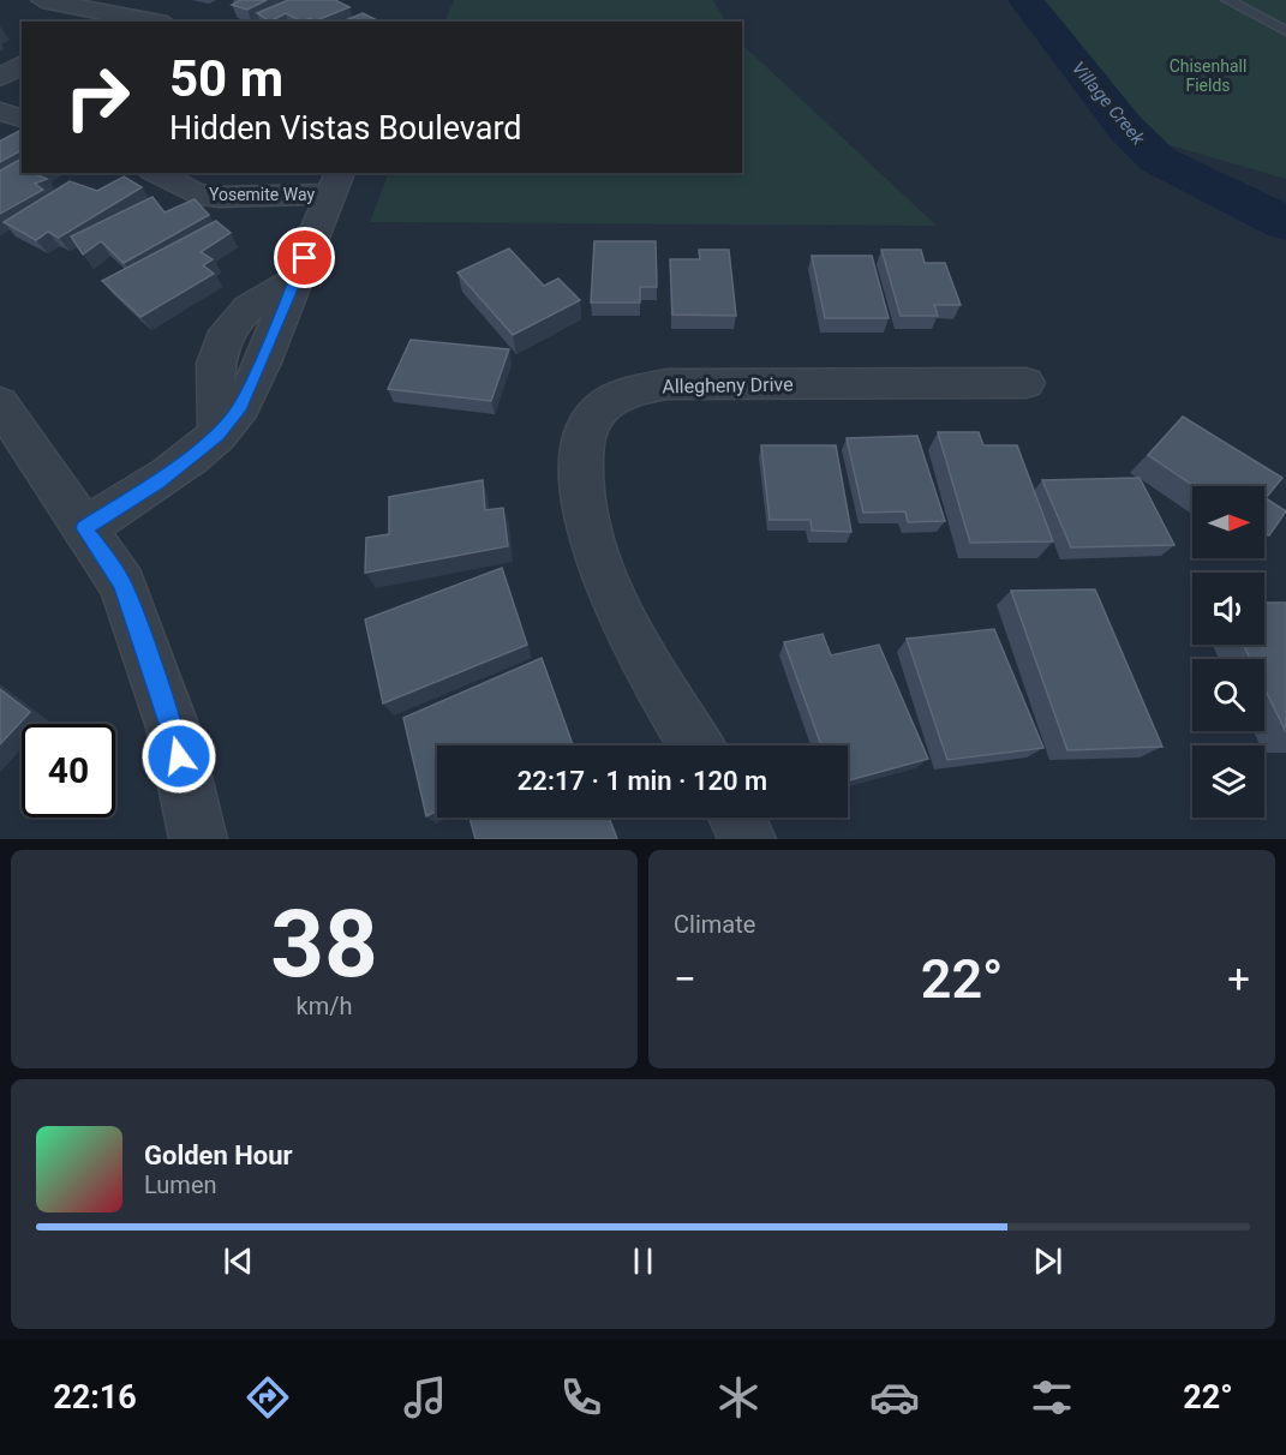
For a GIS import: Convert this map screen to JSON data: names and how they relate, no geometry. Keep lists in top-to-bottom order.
{
  "streets": {
    "street": ["Yosemite Way", "Allegheny Drive"]
  },
  "water": ["Village Creek"],
  "parks": ["Chisenhall Fields"],
  "north": "right",
  "page": {
    "turn": ["50 m", "Hidden Vistas Boulevard"],
    "limit": "40",
    "trip": "22:17 · 1 min · 120 m",
    "tile": [
      ["38", "km/h"],
      "Climate"
    ],
    "heat": ["−", "22°", "+"],
    "song": ["Golden Hour", "Lumen"],
    "tabs": ["22:16", "22°"]
  }
}
